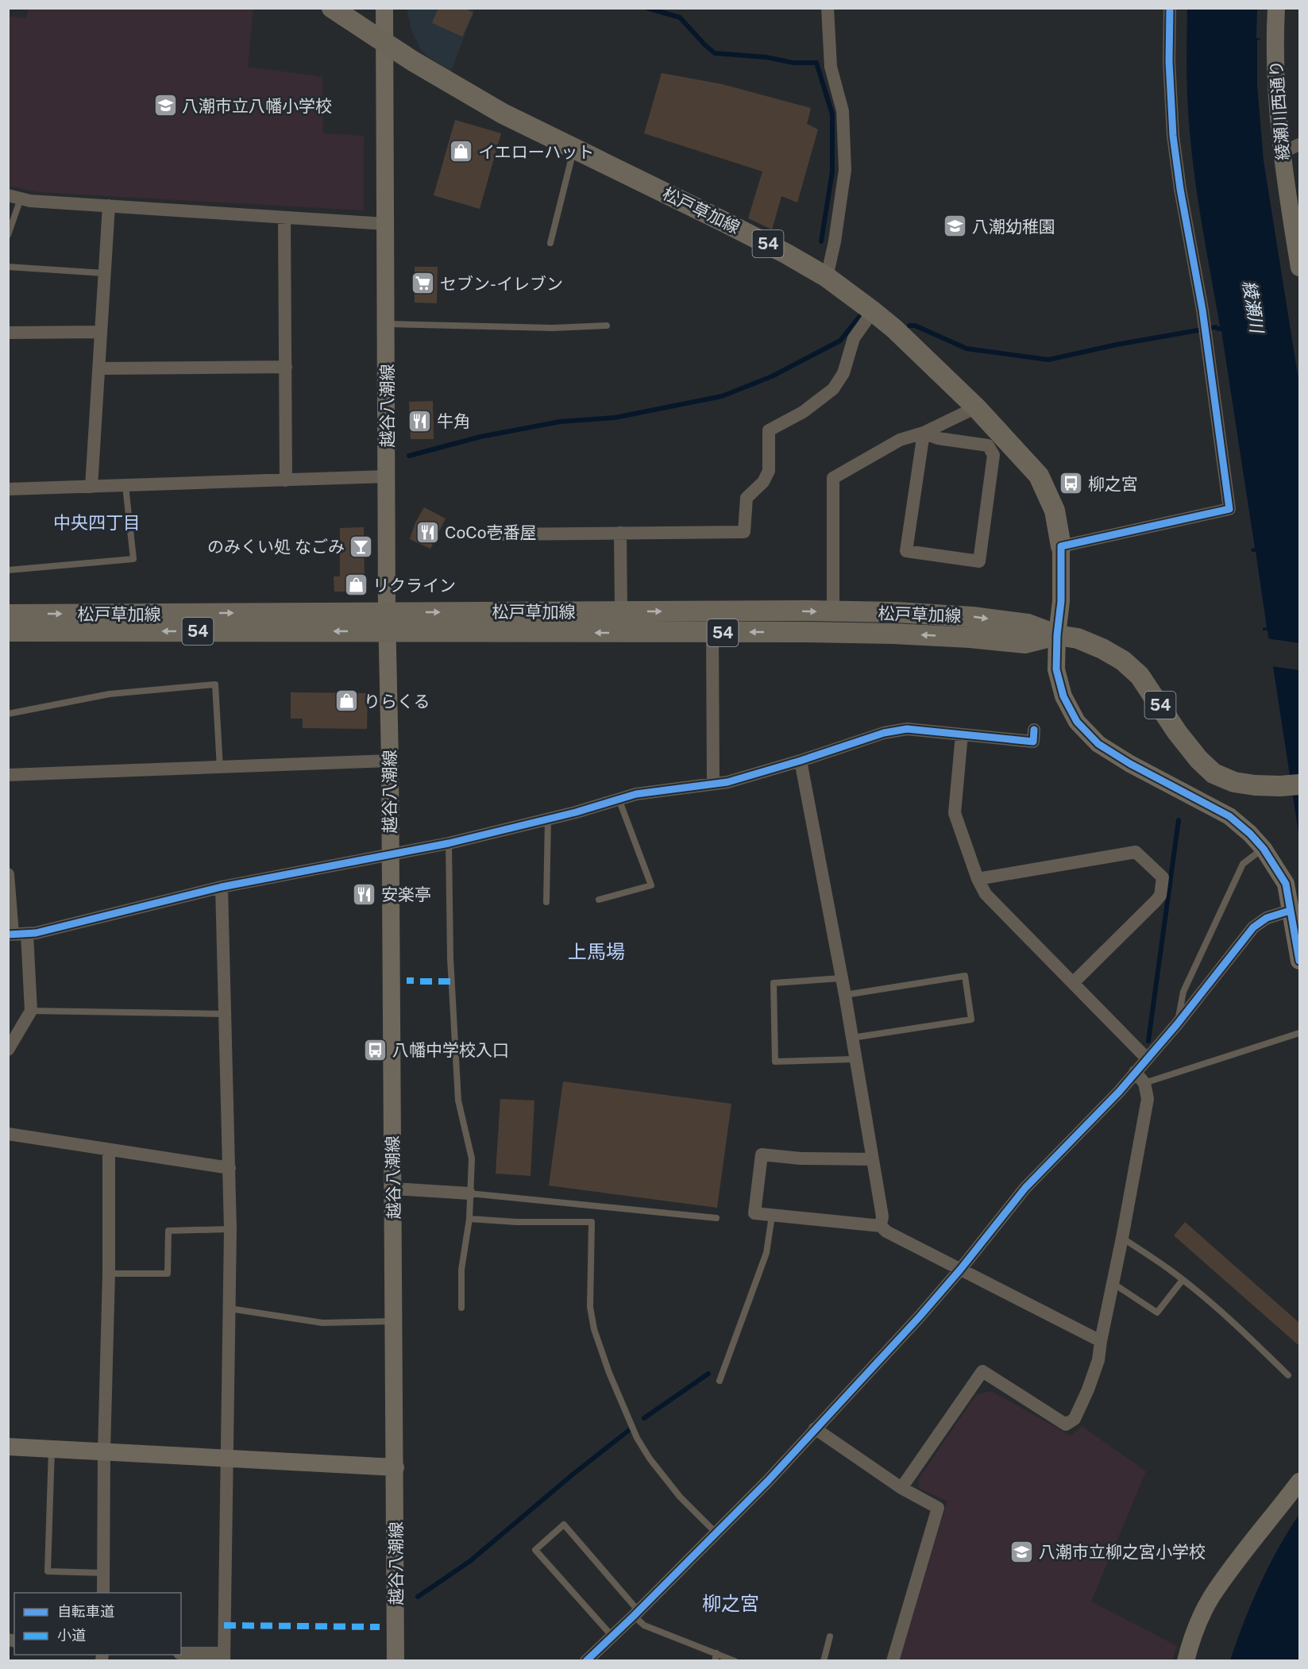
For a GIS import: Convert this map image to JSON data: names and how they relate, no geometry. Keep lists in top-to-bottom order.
{
  "streets": {
    "main road": [
      "綾瀬川西通り",
      "松戸草加線",
      "54",
      "越谷八潮線"
    ]
  },
  "crossings": [
    ["松戸草加線", "越谷八潮線"]
  ],
  "districts": ["中央四丁目", "上馬場", "柳之宮"],
  "water": ["綾瀬川"],
  "places": {
    "school or university": ["八潮市立八幡小学校", "八潮幼稚園", "八潮市立柳之宮小学校"],
    "shop": ["イエローハット", "リクライン", "りらくる"],
    "supermarket": ["セブン-イレブン"],
    "restaurant": ["牛角", "CoCo壱番屋", "安楽亭"],
    "bus stop": ["柳之宮", "八幡中学校入口"],
    "bar": ["のみくい処 なごみ"]
  },
  "legend": ["自転車道", "小道"]
}
